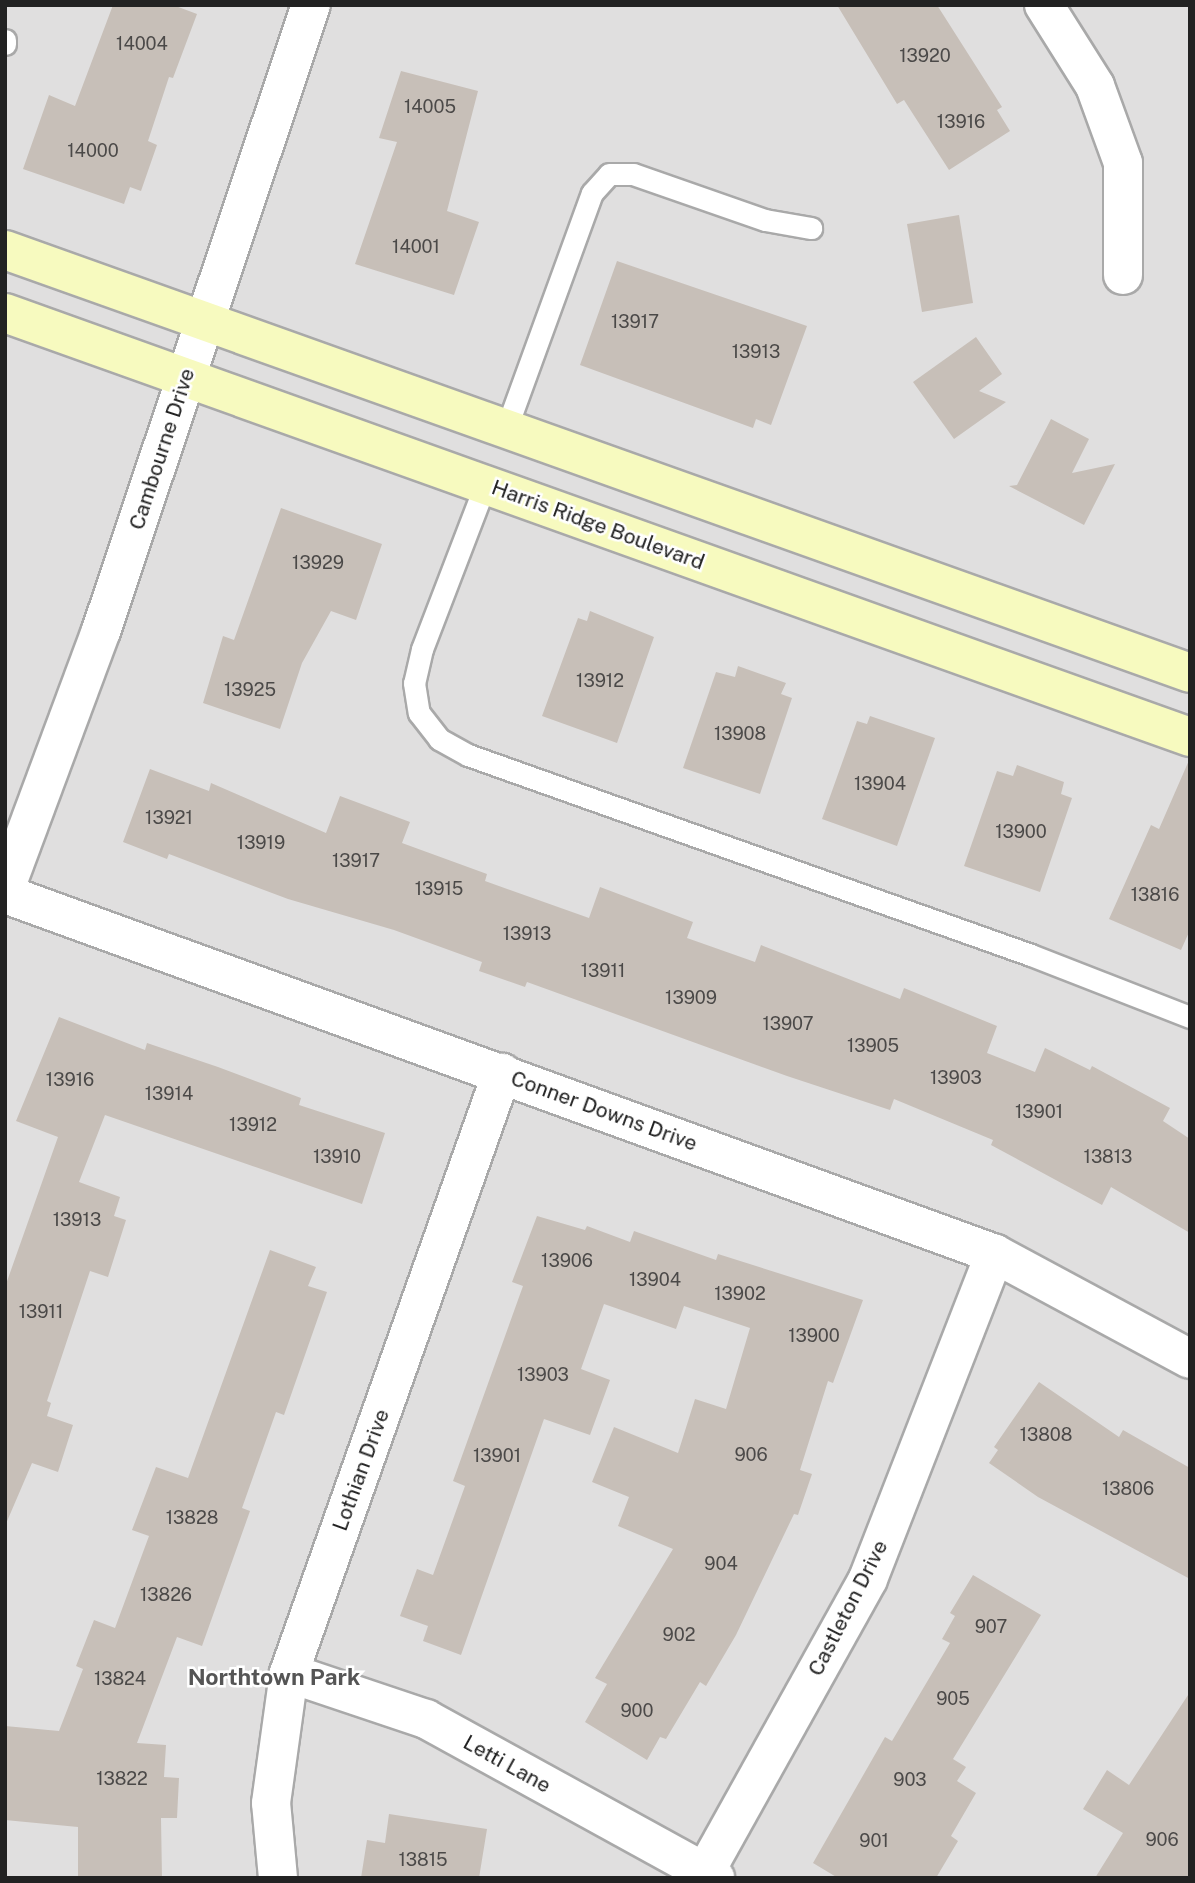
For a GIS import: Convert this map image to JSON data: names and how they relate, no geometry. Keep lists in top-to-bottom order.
{
  "streets": {
    "street": [
      "Cambourne Drive",
      "Harris Ridge Boulevard",
      "Conner Downs Drive",
      "Lothian Drive",
      "Castleton Drive",
      "Letti Lane"
    ]
  },
  "crossings": [
    ["Cambourne Drive", "Harris Ridge Boulevard"],
    ["Cambourne Drive", "Conner Downs Drive"],
    ["Conner Downs Drive", "Lothian Drive"],
    ["Conner Downs Drive", "Castleton Drive"],
    ["Lothian Drive", "Letti Lane"],
    ["Castleton Drive", "Letti Lane"]
  ],
  "districts": ["Northtown Park"],
  "house_numbers": [
    "14004",
    "13920",
    "14005",
    "13916",
    "14000",
    "14001",
    "13917",
    "13913",
    "13929",
    "13912",
    "13925",
    "13908",
    "13904",
    "13921",
    "13900",
    "13919",
    "13917",
    "13915",
    "13816",
    "13913",
    "13911",
    "13909",
    "13907",
    "13905",
    "13903",
    "13916",
    "13914",
    "13901",
    "13912",
    "13910",
    "13813",
    "13913",
    "13906",
    "13904",
    "13902",
    "13911",
    "13900",
    "13903",
    "13808",
    "906",
    "13901",
    "13806",
    "13828",
    "904",
    "13826",
    "907",
    "902",
    "13824",
    "905",
    "900",
    "13822",
    "903",
    "906",
    "901",
    "13815"
  ]
}
